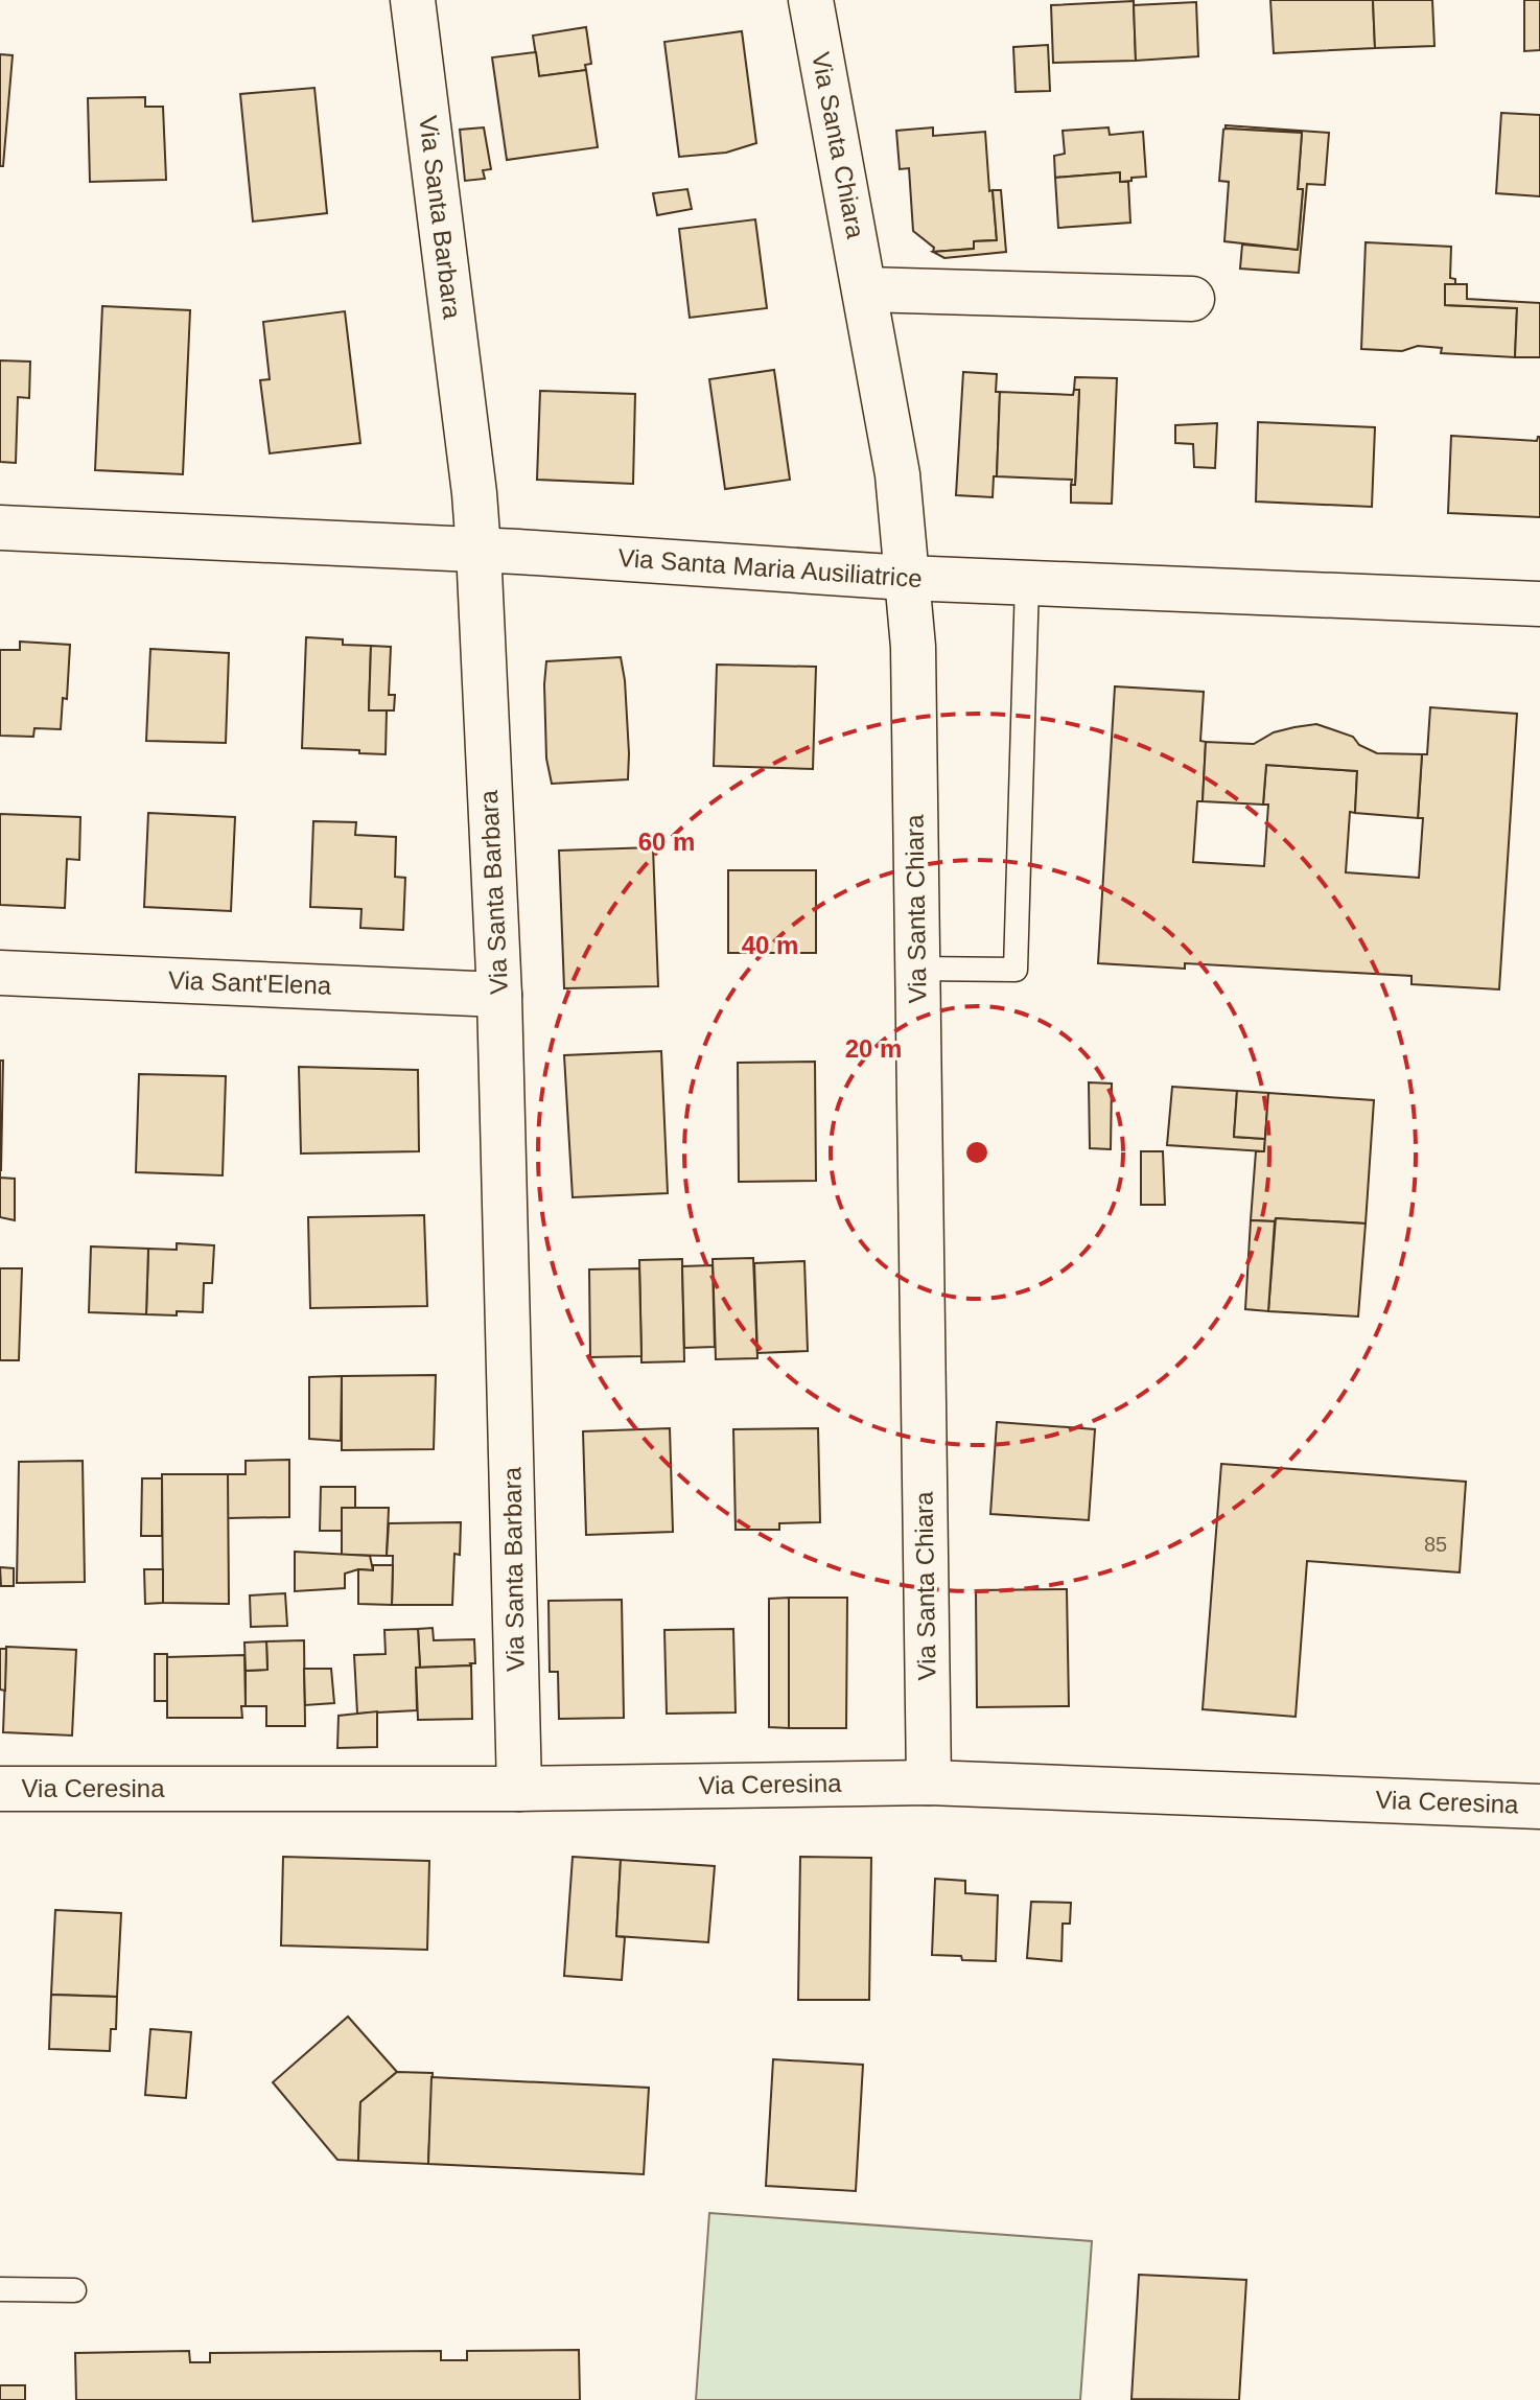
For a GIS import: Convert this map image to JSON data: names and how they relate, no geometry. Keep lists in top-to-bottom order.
{
  "streets": {
    "street": [
      "Via Santa Chiara",
      "Via Santa Barbara",
      "Via Santa Maria Ausiliatrice",
      "Via Sant'Elena",
      "Via Ceresina"
    ]
  },
  "crossings": [
    ["Via Santa Chiara", "Via Santa Maria Ausiliatrice"],
    ["Via Santa Chiara", "Via Ceresina"],
    ["Via Santa Barbara", "Via Santa Maria Ausiliatrice"],
    ["Via Santa Barbara", "Via Sant'Elena"],
    ["Via Santa Barbara", "Via Ceresina"]
  ],
  "house_numbers": ["85"],
  "rings": ["60 m", "40 m", "20 m"]
}
